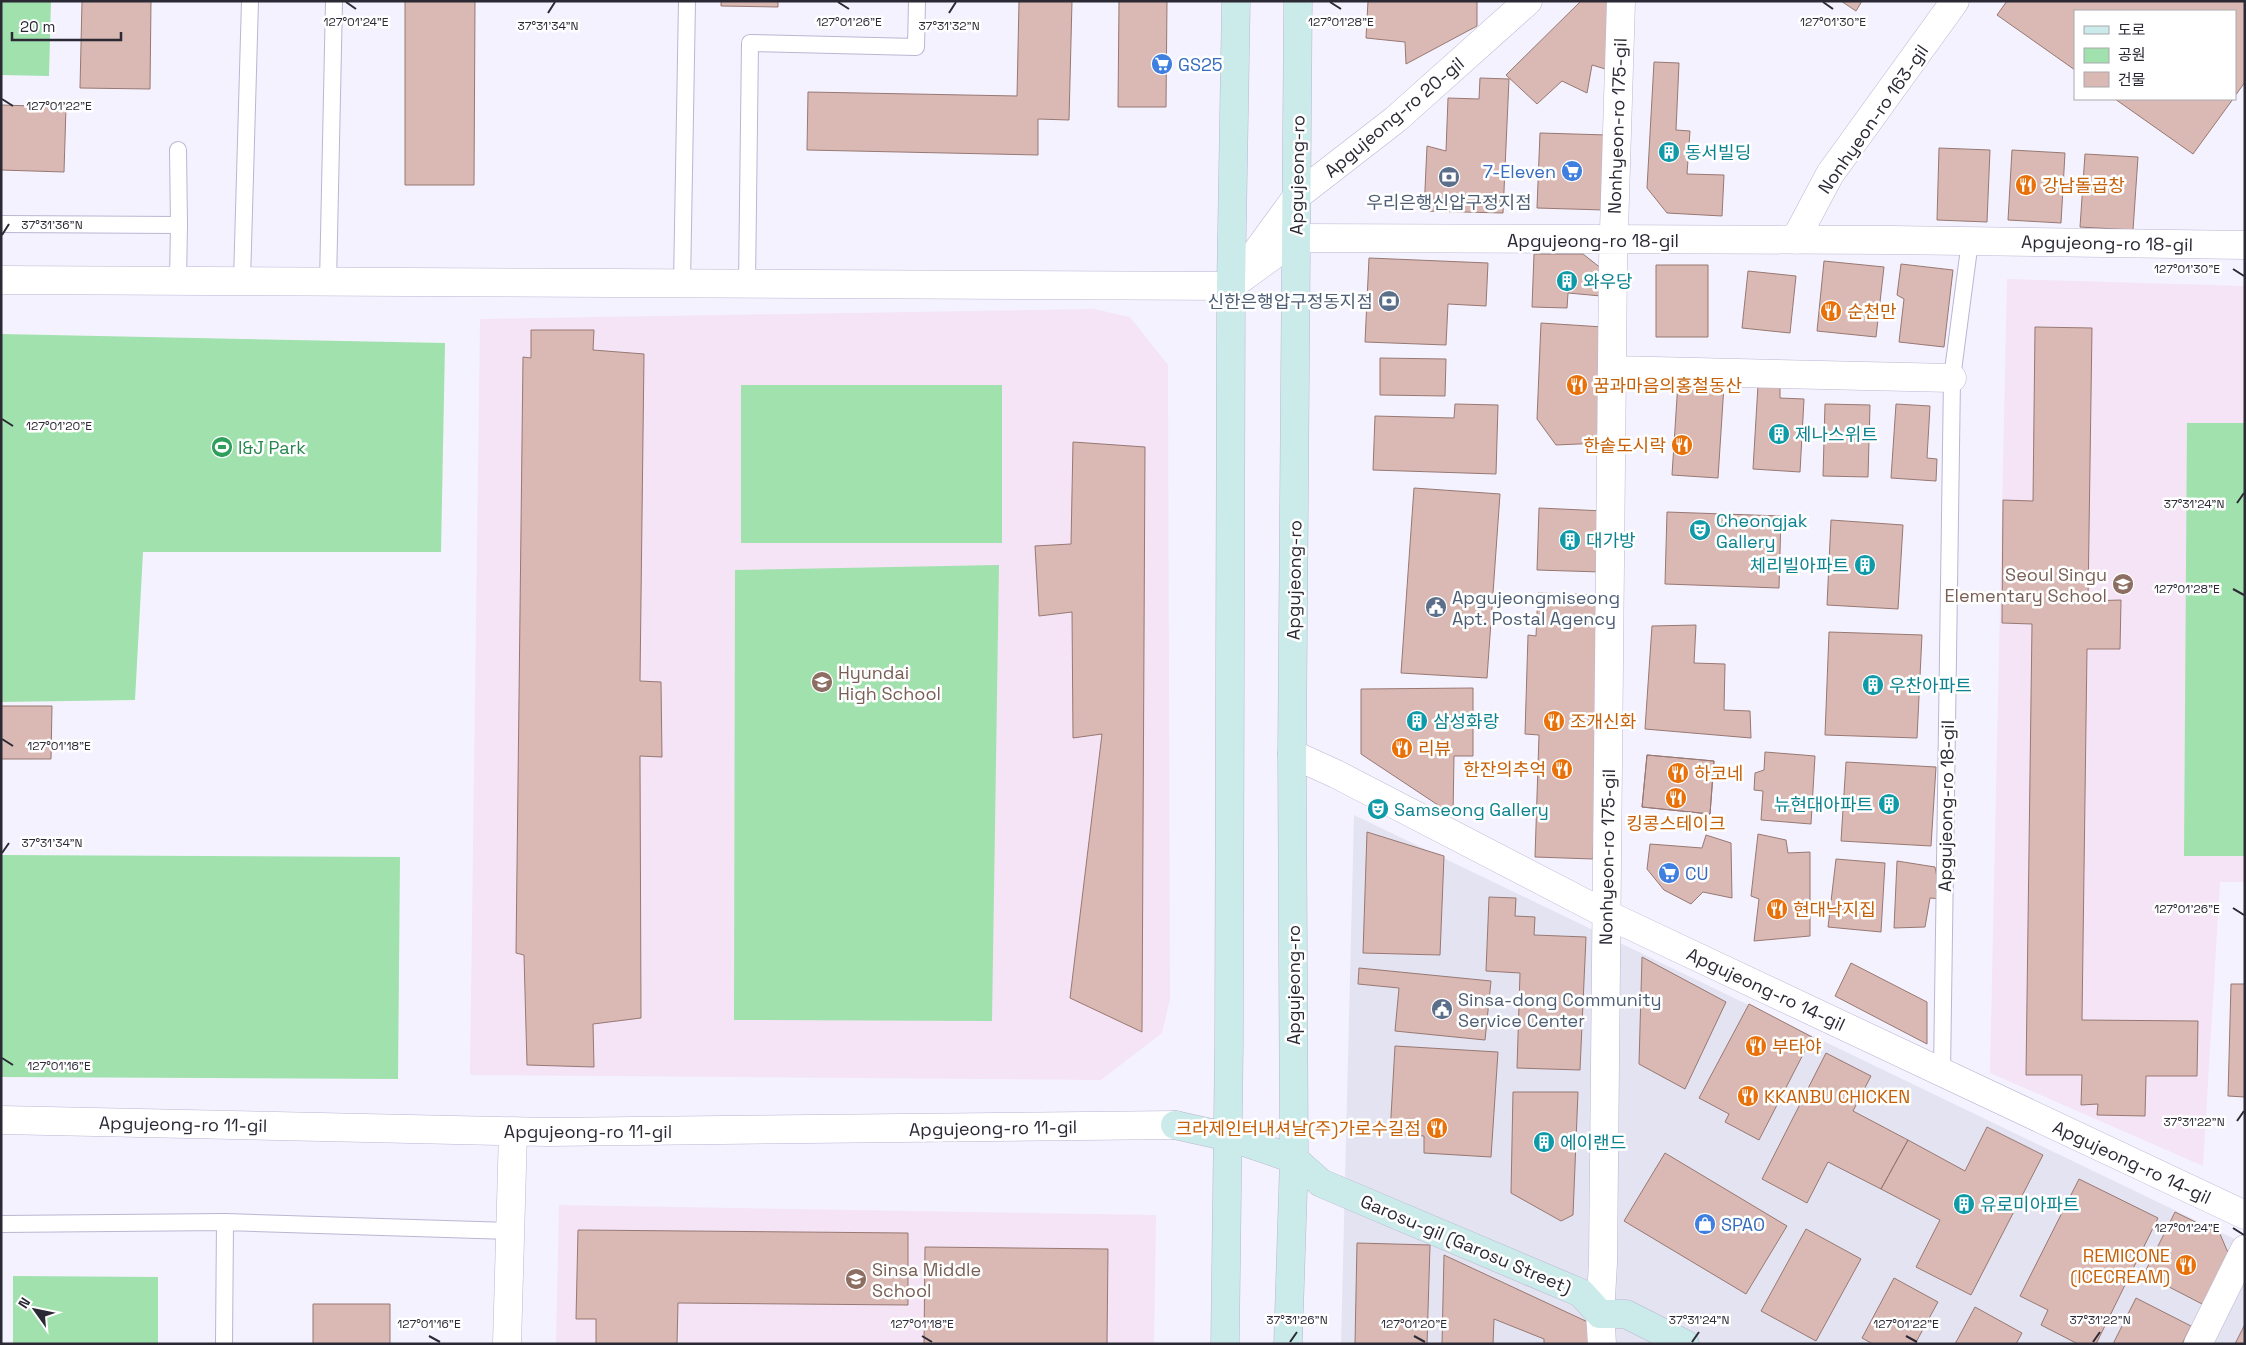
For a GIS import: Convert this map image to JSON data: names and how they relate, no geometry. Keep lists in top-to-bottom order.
{
  "streets": {
    "main road": ["Apgujeong-ro", "Garosu-gil (Garosu Street)"],
    "street": [
      "Apgujeong-ro 20-gil",
      "Nonhyeon-ro 163-gil",
      "Nonhyeon-ro 175-gil",
      "Apgujeong-ro 18-gil",
      "Apgujeong-ro 14-gil",
      "Apgujeong-ro 11-gil"
    ]
  },
  "crossings": [
    ["Apgujeong-ro 20-gil", "Apgujeong-ro"],
    ["Nonhyeon-ro 163-gil", "Apgujeong-ro 18-gil"],
    ["Nonhyeon-ro 175-gil", "Apgujeong-ro 18-gil"],
    ["Nonhyeon-ro 175-gil", "Apgujeong-ro 14-gil"],
    ["Nonhyeon-ro 175-gil", "Garosu-gil (Garosu Street)"],
    ["Apgujeong-ro", "Apgujeong-ro 18-gil"],
    ["Apgujeong-ro", "Apgujeong-ro 14-gil"],
    ["Apgujeong-ro", "Garosu-gil (Garosu Street)"],
    ["Apgujeong-ro 18-gil", "Apgujeong-ro 14-gil"]
  ],
  "places": {
    "supermarket": ["GS25", "7-Eleven", "CU"],
    "building": [
      "동서빌딩",
      "와우당",
      "제나스위트",
      "대가방",
      "체리빌아파트",
      "우찬아파트",
      "삼성화랑",
      "뉴현대아파트",
      "에이랜드",
      "유로미아파트"
    ],
    "bank": ["우리은행신압구정지점", "신한은행압구정동지점"],
    "restaurant": [
      "강남돌곱창",
      "순천만",
      "꿈과마음의홍철동산",
      "한솥도시락",
      "조개신화",
      "리뷰",
      "한잔의추억",
      "하코네",
      "킹콩스테이크",
      "현대낙지집",
      "부타야",
      "KKANBU CHICKEN",
      "크라제인터내셔날(주)가로수길점",
      "REMICONE (ICECREAM)"
    ],
    "sports": ["I&J Park"],
    "theatre": ["Cheongjak Gallery", "Samseong Gallery"],
    "school or university": ["Seoul Singu Elementary School", "Hyundai High School", "Sinsa Middle School"],
    "public building": ["Apgujeongmiseong Apt. Postal Agency", "Sinsa-dong Community Service Center"],
    "shop": ["SPAO"]
  },
  "legend": ["도로", "공원", "건물"],
  "scale_bar": "20 m",
  "north": "top left",
  "coordinates": [
    "127°01'24\"E",
    "127°01'26\"E",
    "127°01'28\"E",
    "127°01'30\"E",
    "37°31'34\"N",
    "37°31'32\"N",
    "127°01'22\"E",
    "37°31'36\"N",
    "127°01'20\"E",
    "37°31'24\"N",
    "127°01'18\"E",
    "127°01'16\"E",
    "37°31'22\"N",
    "37°31'26\"N"
  ]
}
